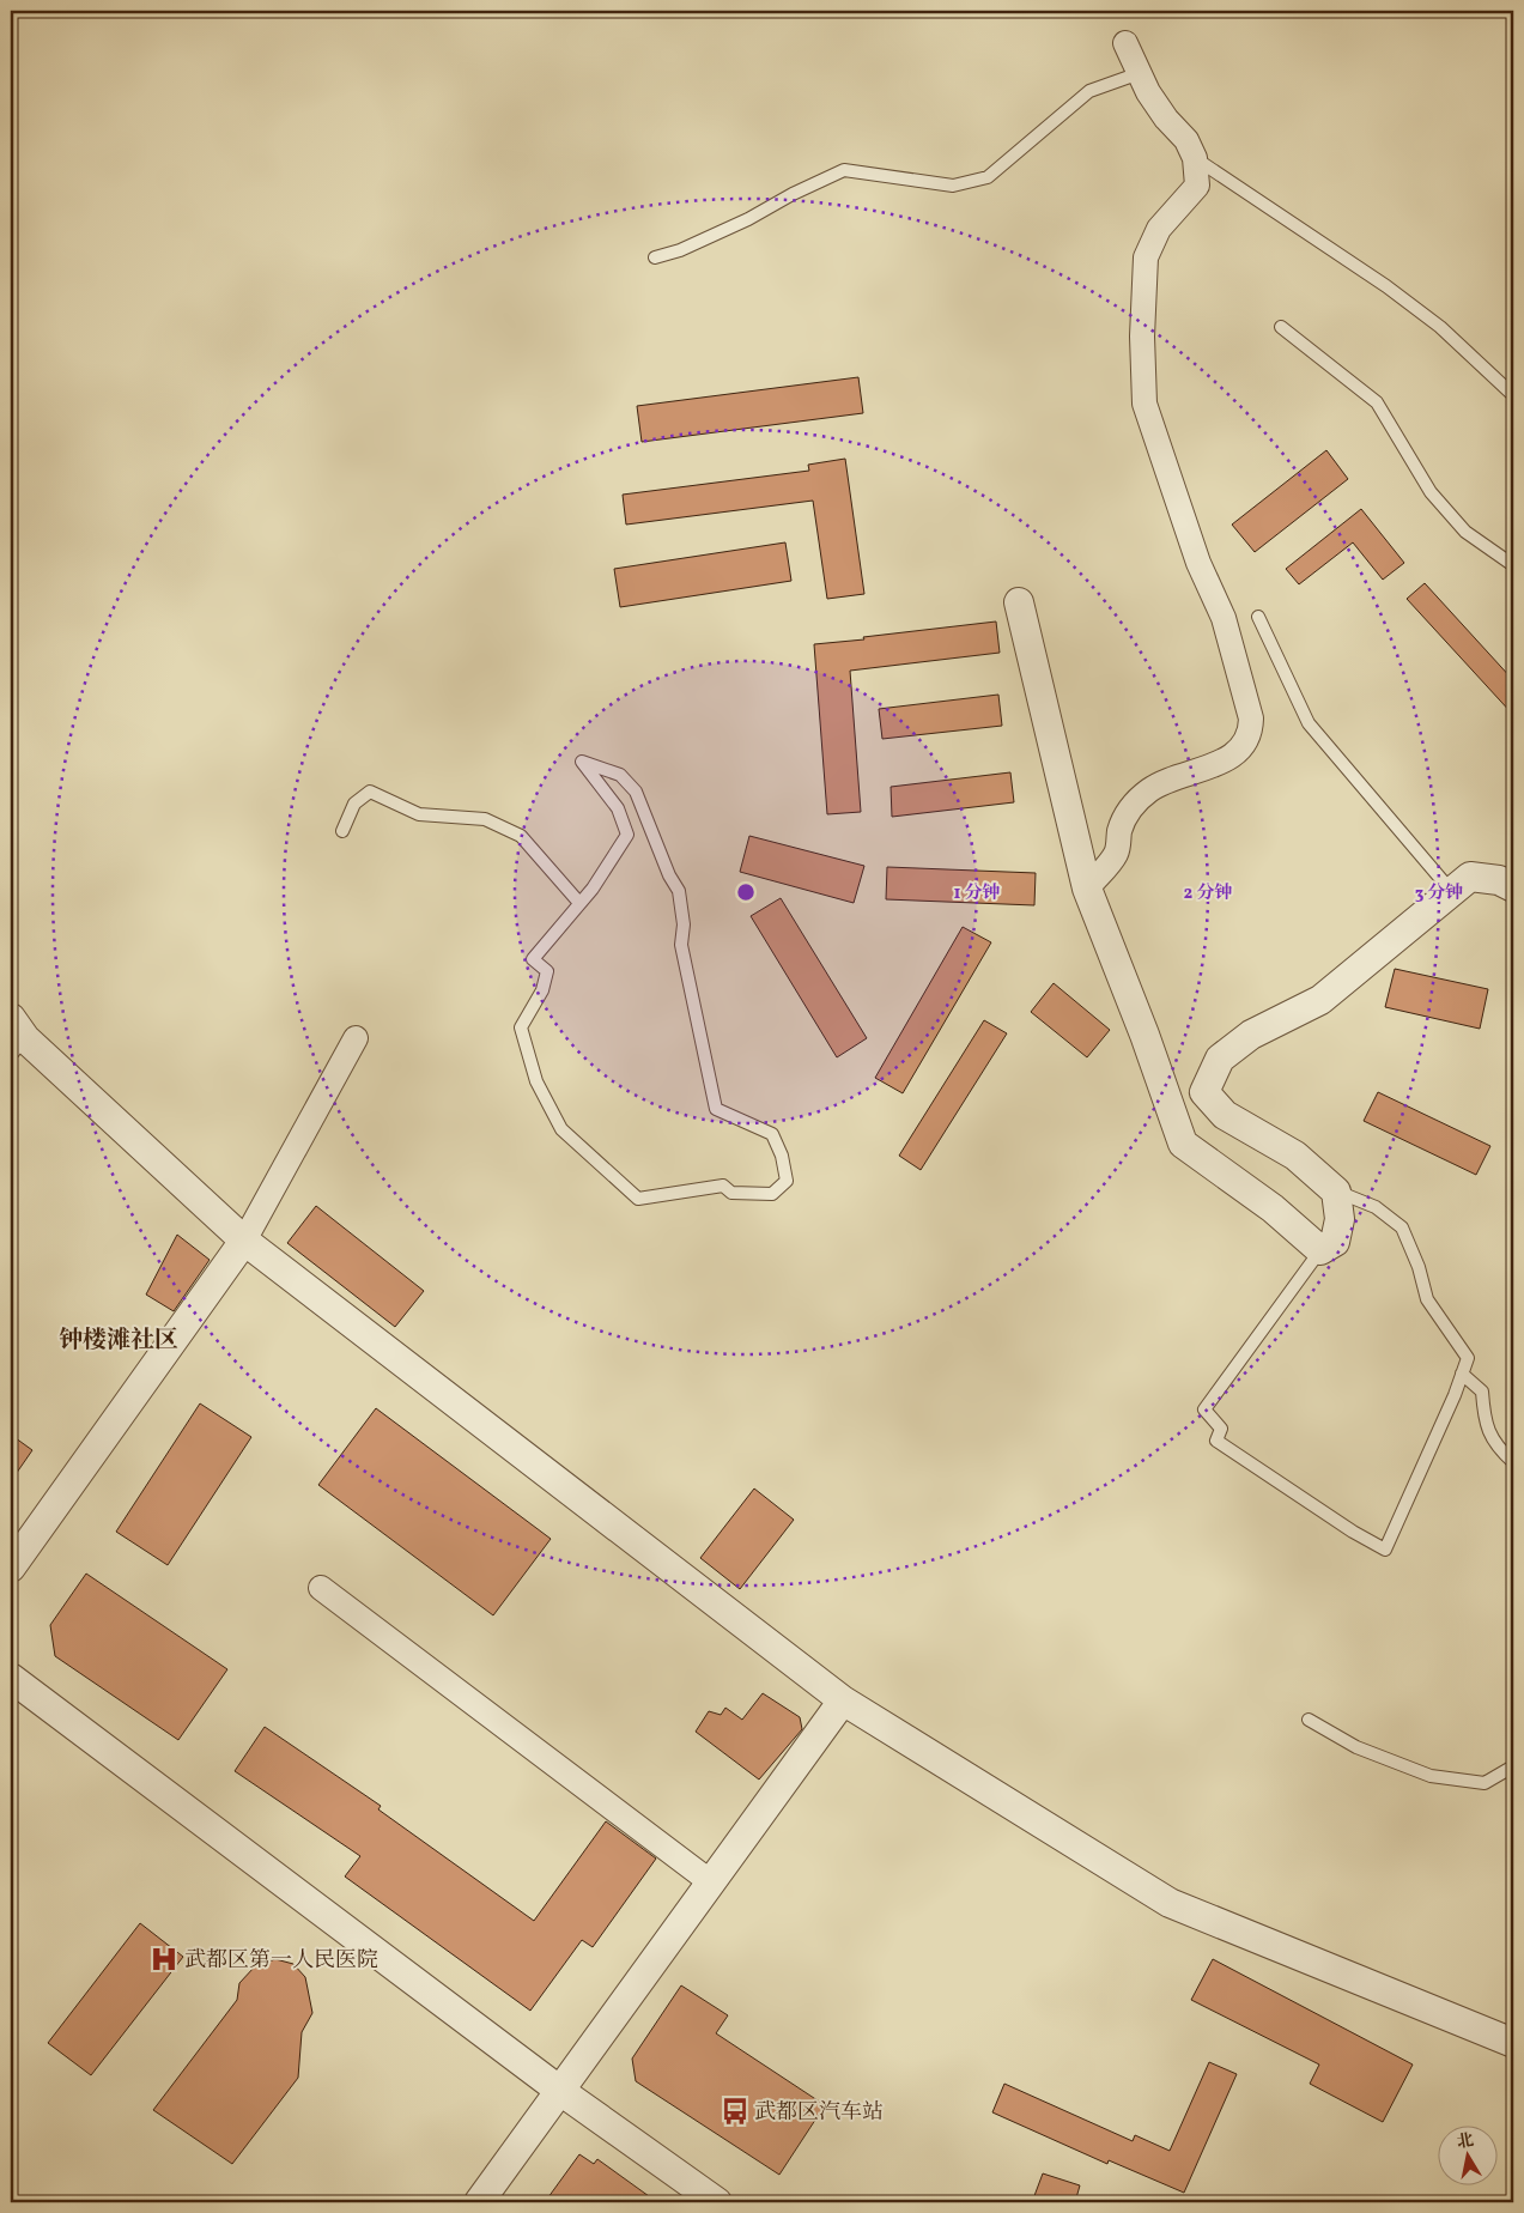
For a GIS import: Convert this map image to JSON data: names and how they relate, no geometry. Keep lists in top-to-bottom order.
{
  "districts": ["钟楼滩社区"],
  "places": {
    "hospital": ["武都区第一人民医院"],
    "bus stop": ["武都区汽车站"]
  },
  "north": "top",
  "rings": ["1 分钟", "2 分钟", "3 分钟"]
}
